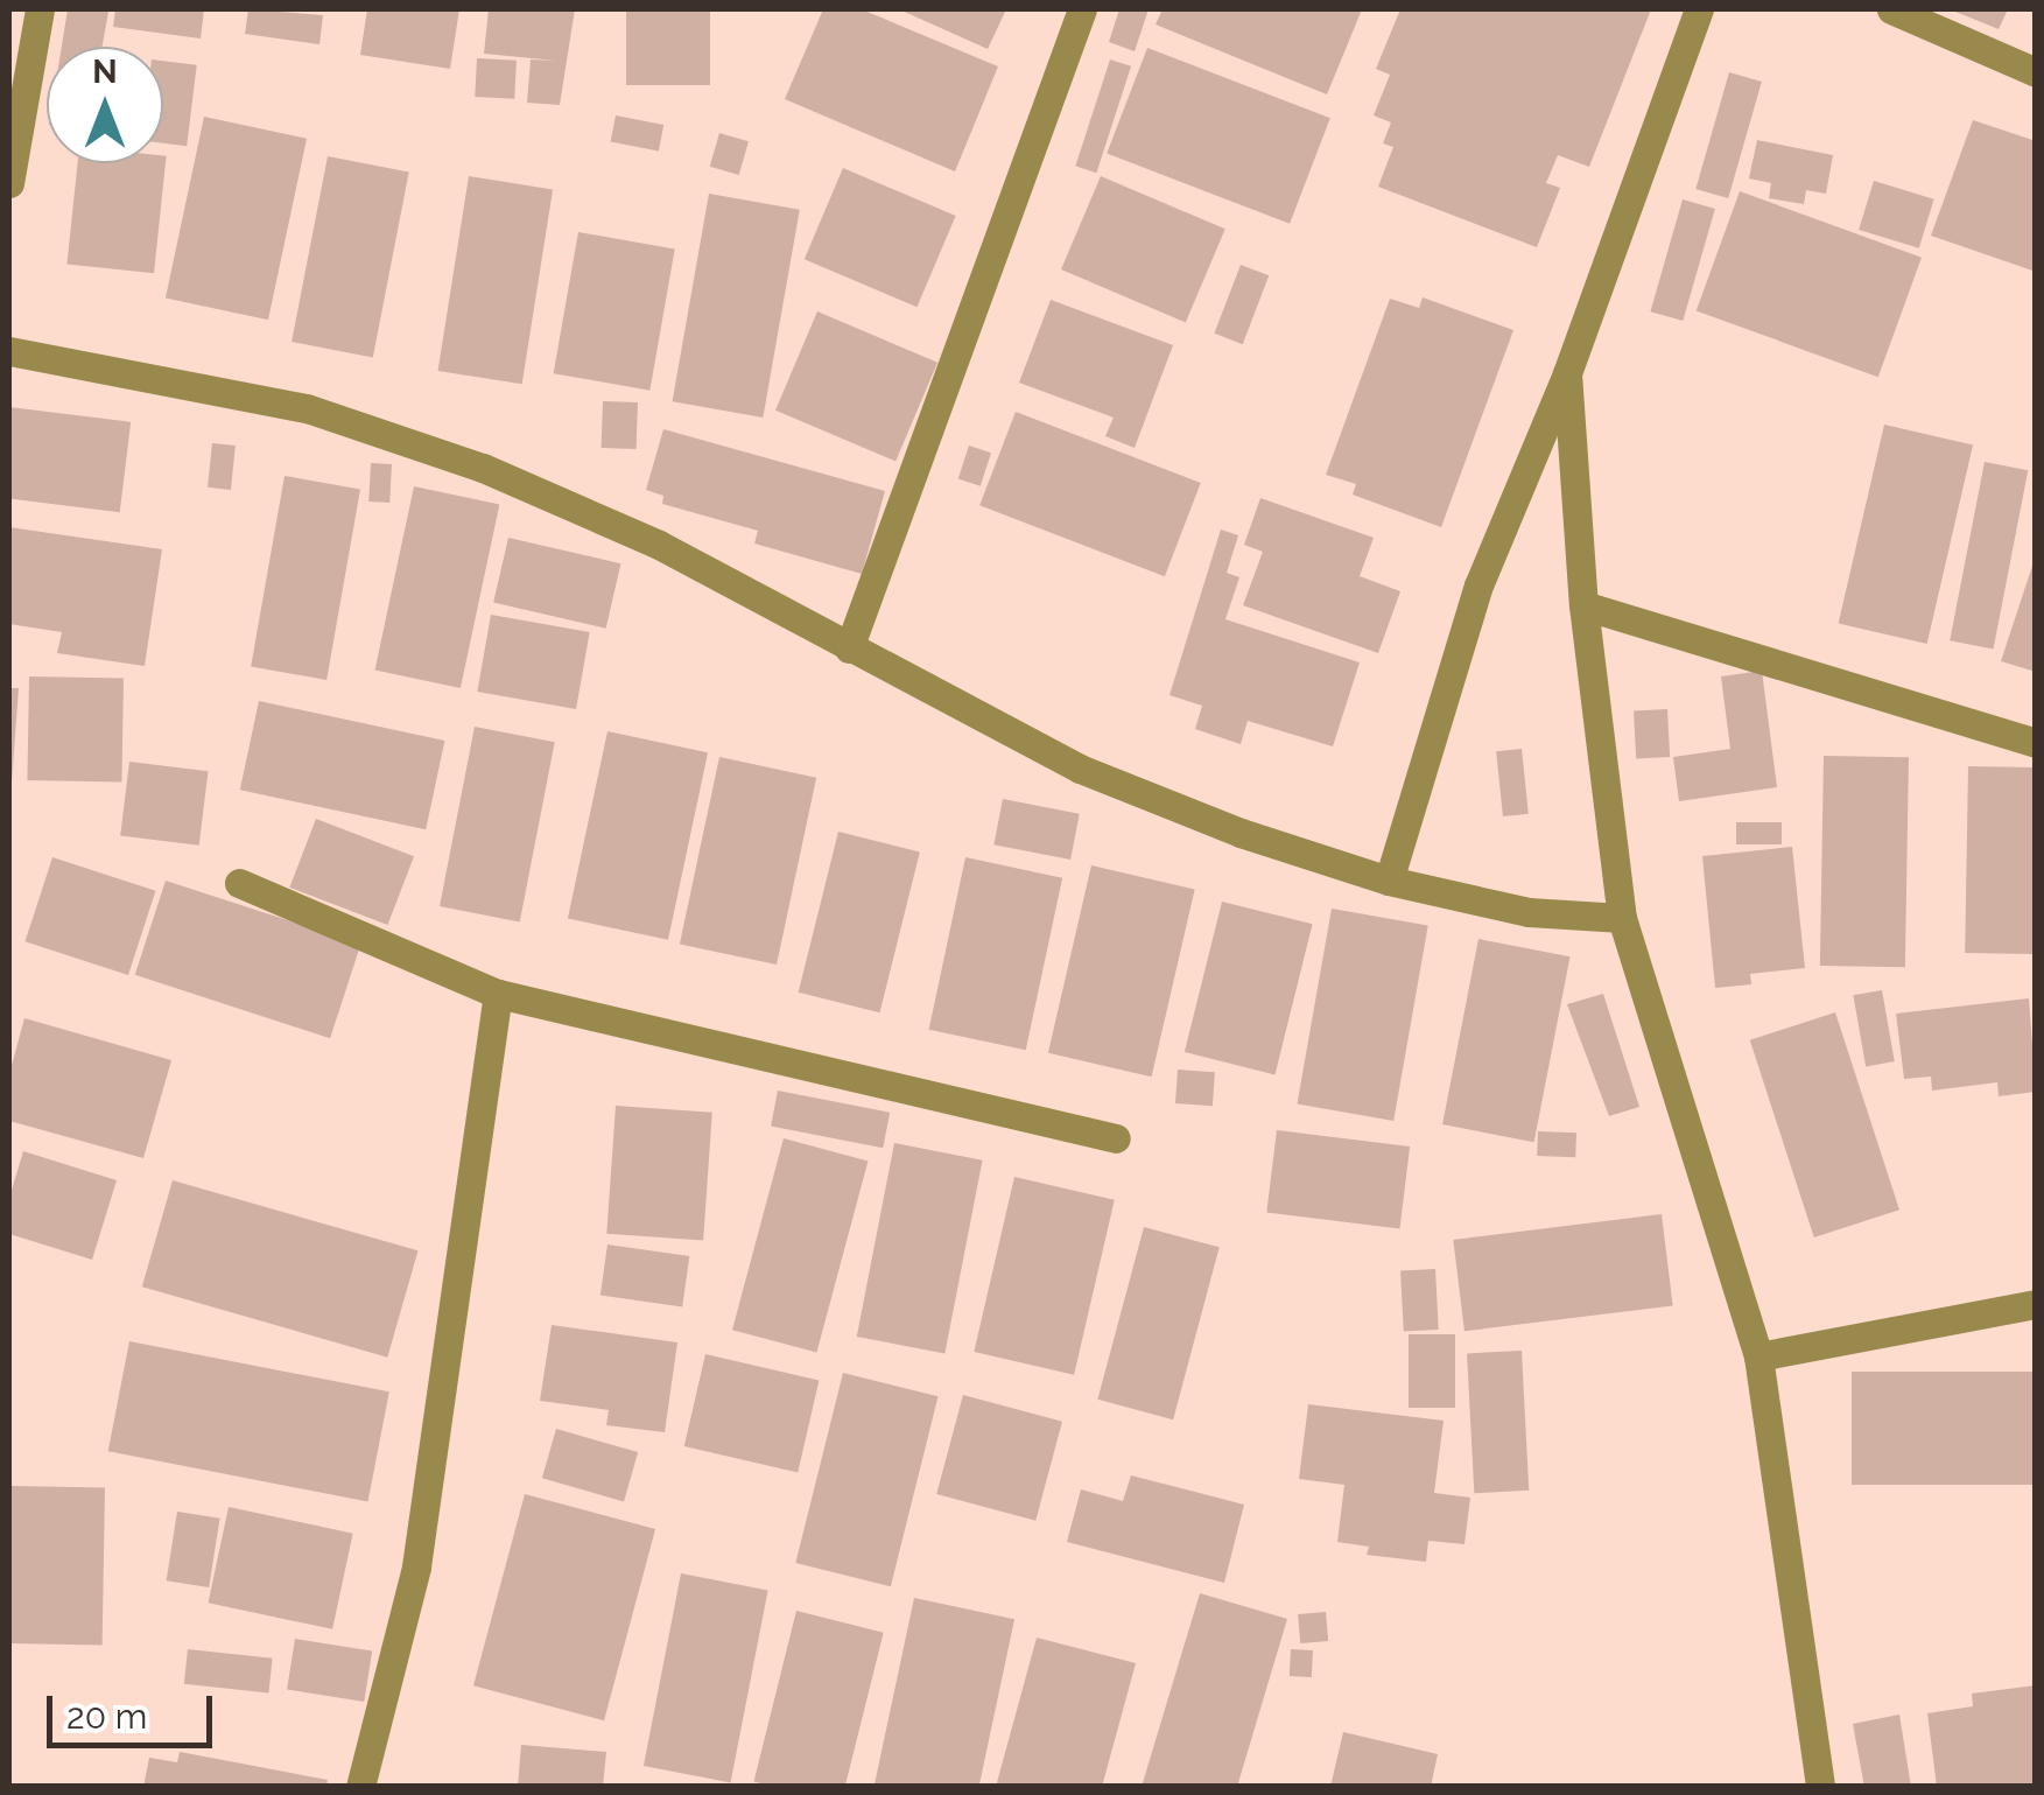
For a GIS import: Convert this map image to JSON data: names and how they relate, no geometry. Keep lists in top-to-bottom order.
{
  "scale_bar": "20 m",
  "north": "top"
}
